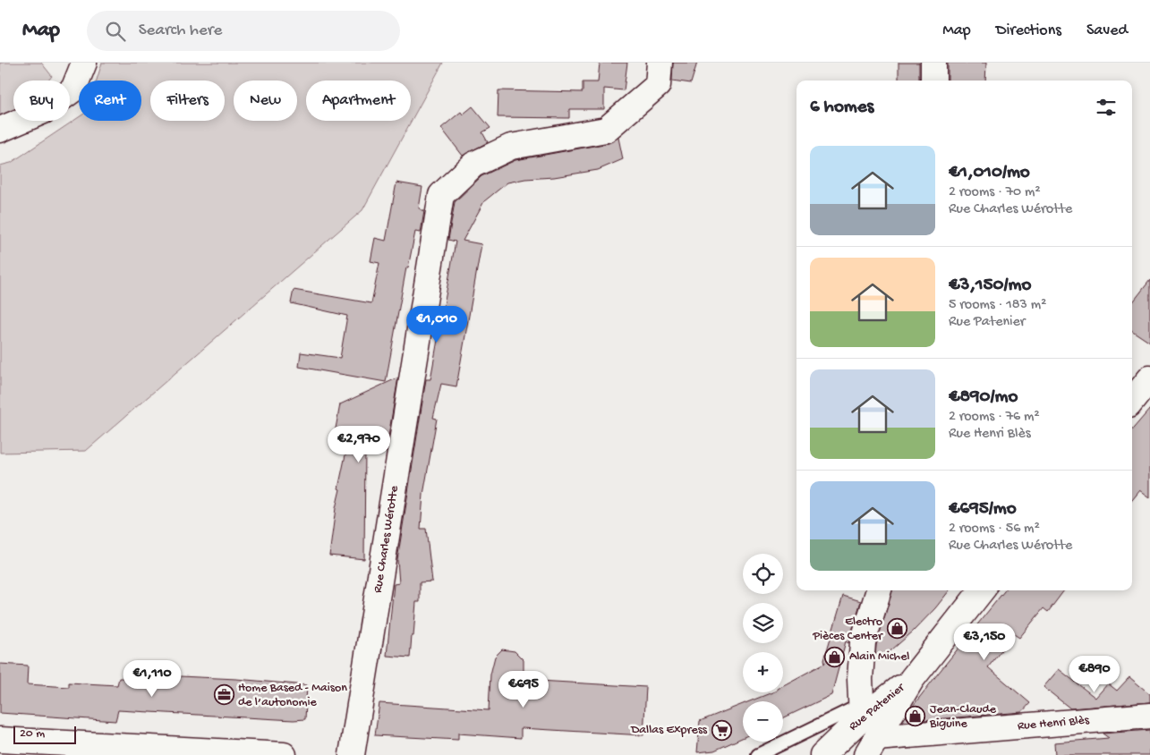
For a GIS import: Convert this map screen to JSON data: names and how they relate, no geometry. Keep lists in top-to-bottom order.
{
  "streets": {
    "street": ["Rue Charles Wérotte", "Rue Patenier", "Rue Henri Blès"]
  },
  "crossings": [
    ["Rue Patenier", "Rue Henri Blès"]
  ],
  "places": {
    "shop": ["Electro Pièces Center", "Alain Michel", "Jean-Claude Biguine"],
    "office": ["Home Based - Maison de l’autonomie"],
    "supermarket": ["Dallas Express"]
  },
  "scale_bar": "20 m",
  "page": {
    "header": "Map",
    "search": "Search here",
    "nav": ["Map", "Directions", "Saved"],
    "chip": [
      "Buy",
      "Rent",
      "Filters",
      "New",
      "Apartment"
    ],
    "heading": "6 homes",
    "list": [
      {
        "name": "€1,010/mo",
        "note": "2 rooms · 70 m² · Rue Charles Wérotte"
      },
      {
        "name": "€3,150/mo",
        "note": "5 rooms · 183 m² · Rue Patenier"
      },
      {
        "name": "€890/mo",
        "note": "2 rooms · 76 m² · Rue Henri Blès"
      },
      {
        "name": "€695/mo",
        "note": "2 rooms · 56 m² · Rue Charles Wérotte"
      }
    ],
    "price": [
      "€1,010",
      "€2,970",
      "€3,150",
      "€890",
      "€1,110",
      "€695"
    ],
    "map_buttons": ["+", "−"],
    "scale": "20 m"
  }
}
